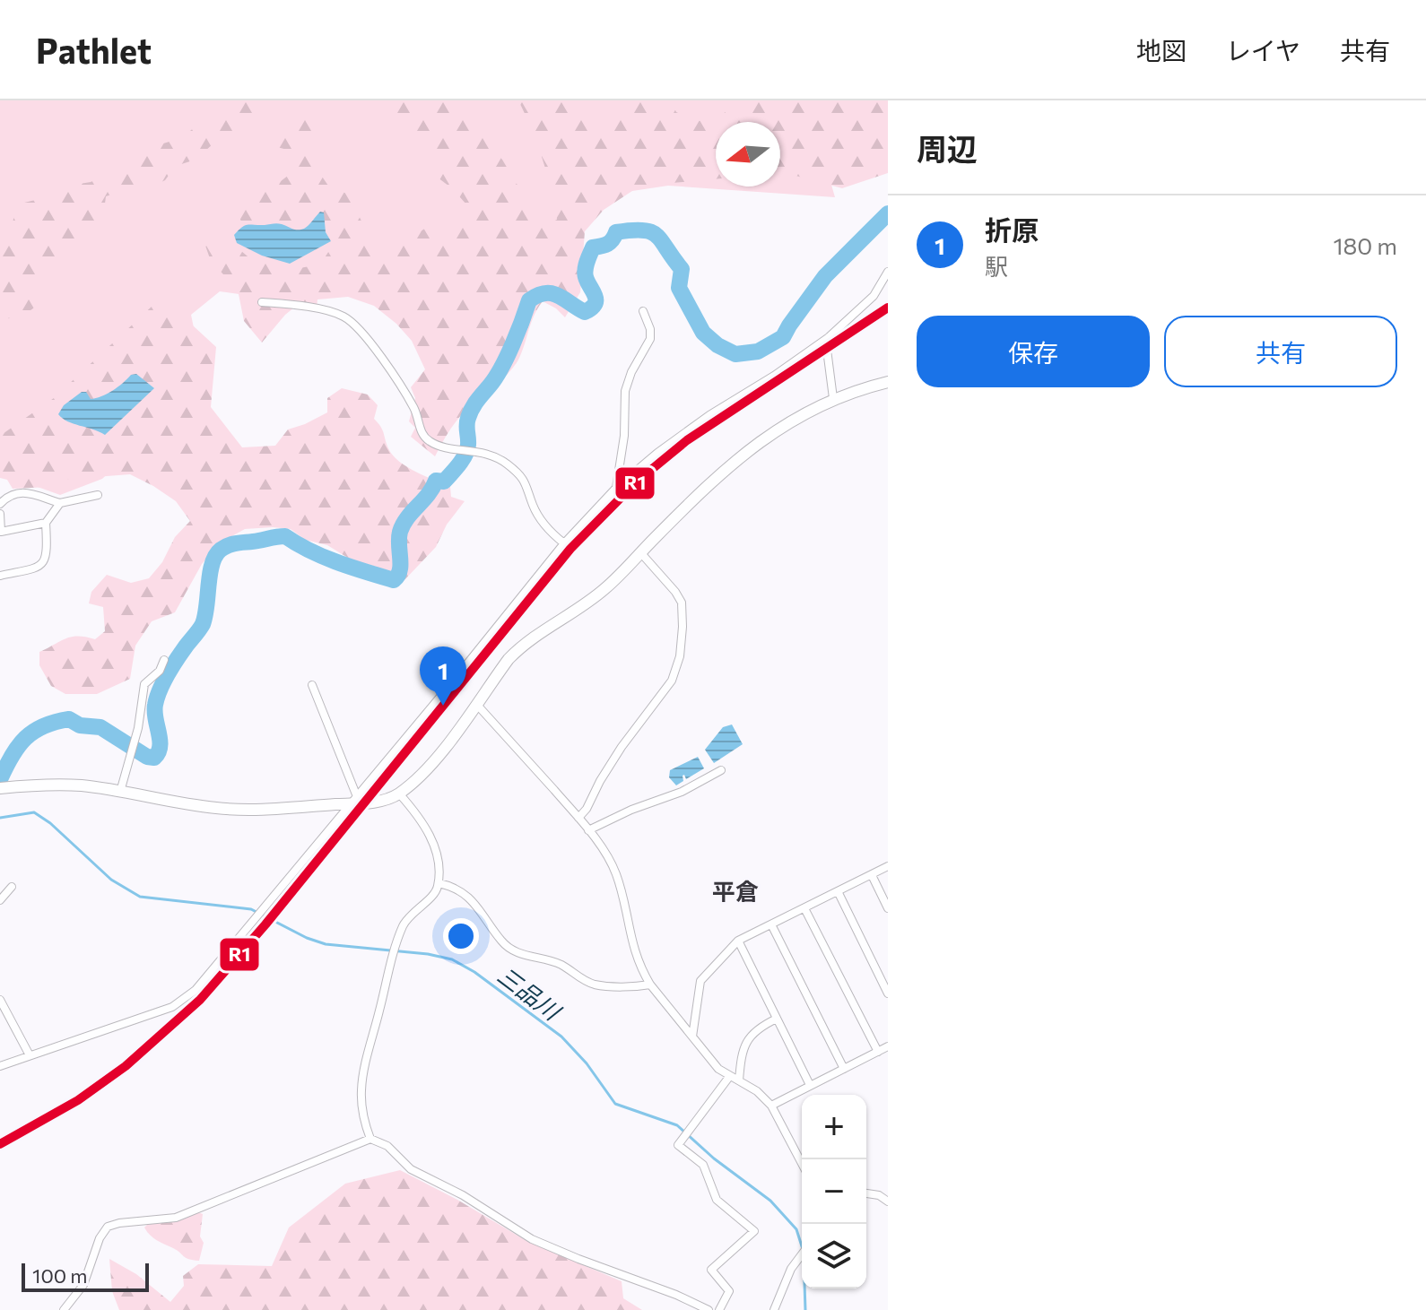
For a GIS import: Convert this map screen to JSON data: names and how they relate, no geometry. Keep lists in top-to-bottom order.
{
  "districts": ["平倉"],
  "water": ["三品川"],
  "lines": ["transit line R1"],
  "scale_bar": "100 m",
  "north": "left",
  "page": {
    "header": "Pathlet",
    "nav": ["地図", "レイヤ", "共有"],
    "heading": "周辺",
    "list": [
      {
        "mark": "1",
        "name": "折原",
        "note": "駅",
        "value": "180 m"
      }
    ],
    "buttons": ["保存", "共有"],
    "pins": "1",
    "map_buttons": ["+", "−"],
    "scale": "100 m"
  }
}
